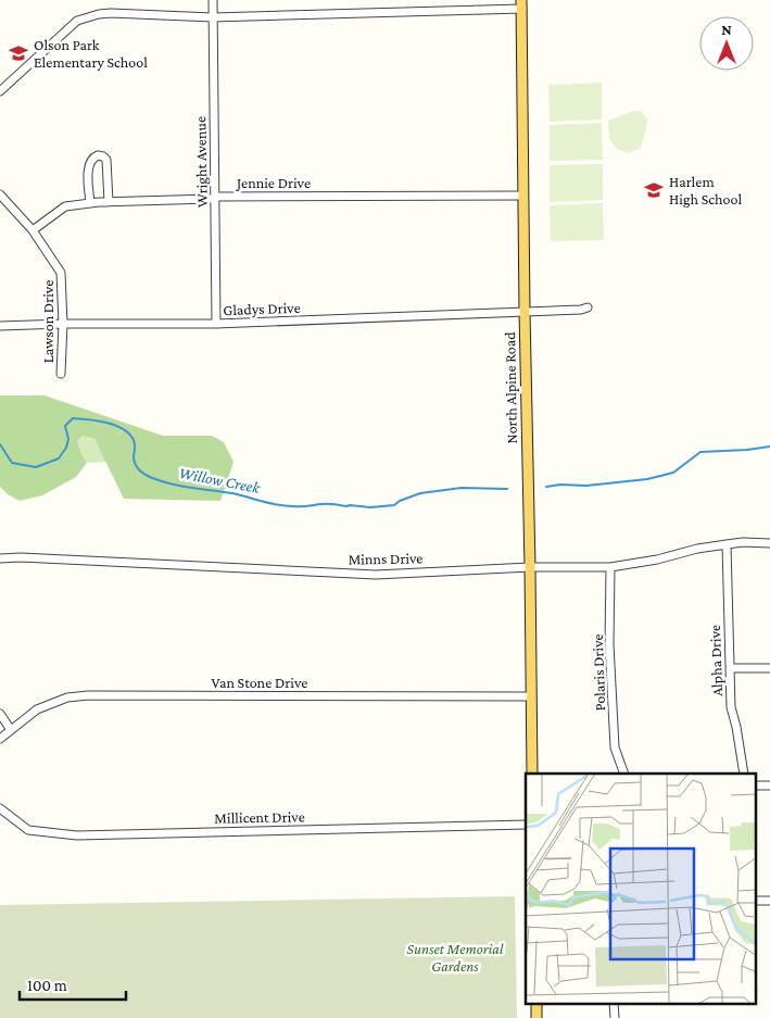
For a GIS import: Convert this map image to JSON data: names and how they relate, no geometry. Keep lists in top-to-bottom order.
{
  "streets": {
    "main road": ["North Alpine Road"],
    "street": [
      "Wright Avenue",
      "Jennie Drive",
      "Gladys Drive",
      "Lawson Drive",
      "Minns Drive",
      "Alpha Drive",
      "Polaris Drive",
      "Van Stone Drive",
      "Millicent Drive"
    ]
  },
  "crossings": [
    ["Wright Avenue", "Jennie Drive"],
    ["Wright Avenue", "Gladys Drive"],
    ["Jennie Drive", "Lawson Drive"],
    ["Jennie Drive", "North Alpine Road"],
    ["Gladys Drive", "Lawson Drive"],
    ["Gladys Drive", "North Alpine Road"],
    ["North Alpine Road", "Minns Drive"],
    ["North Alpine Road", "Van Stone Drive"],
    ["Minns Drive", "Alpha Drive"],
    ["Minns Drive", "Polaris Drive"]
  ],
  "water": ["Willow Creek"],
  "parks": ["Sunset Memorial Gardens"],
  "places": {
    "school or university": ["Olson Park Elementary School", "Harlem High School"]
  },
  "scale_bar": "100 m",
  "north": "top"
}
